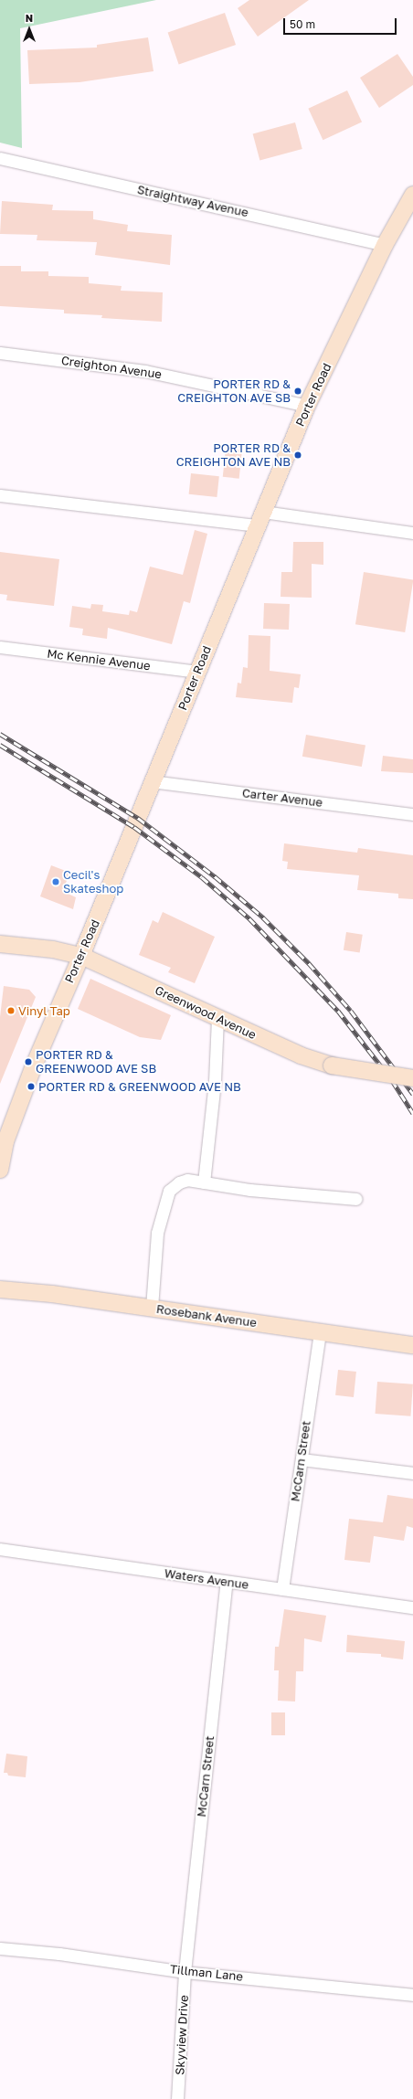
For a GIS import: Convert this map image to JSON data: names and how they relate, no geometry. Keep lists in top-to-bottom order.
{
  "streets": {
    "street": [
      "Straightway Avenue",
      "Creighton Avenue",
      "Porter Road",
      "Mc Kennie Avenue",
      "Carter Avenue",
      "Greenwood Avenue",
      "Rosebank Avenue",
      "McCarn Street",
      "Waters Avenue",
      "Tillman Lane",
      "Skyview Drive"
    ]
  },
  "crossings": [
    ["Straightway Avenue", "Porter Road"],
    ["Creighton Avenue", "Porter Road"],
    ["Porter Road", "Mc Kennie Avenue"],
    ["Porter Road", "Carter Avenue"],
    ["Porter Road", "Greenwood Avenue"],
    ["Rosebank Avenue", "McCarn Street"],
    ["McCarn Street", "Waters Avenue"],
    ["McCarn Street", "Tillman Lane"],
    ["McCarn Street", "Skyview Drive"],
    ["Tillman Lane", "Skyview Drive"]
  ],
  "places": [
    "PORTER RD & CREIGHTON AVE SB",
    "PORTER RD & CREIGHTON AVE NB",
    "Cecil's Skateshop",
    "Vinyl Tap",
    "PORTER RD & GREENWOOD AVE SB",
    "PORTER RD & GREENWOOD AVE NB"
  ],
  "scale_bar": "50 m",
  "north": "top"
}
